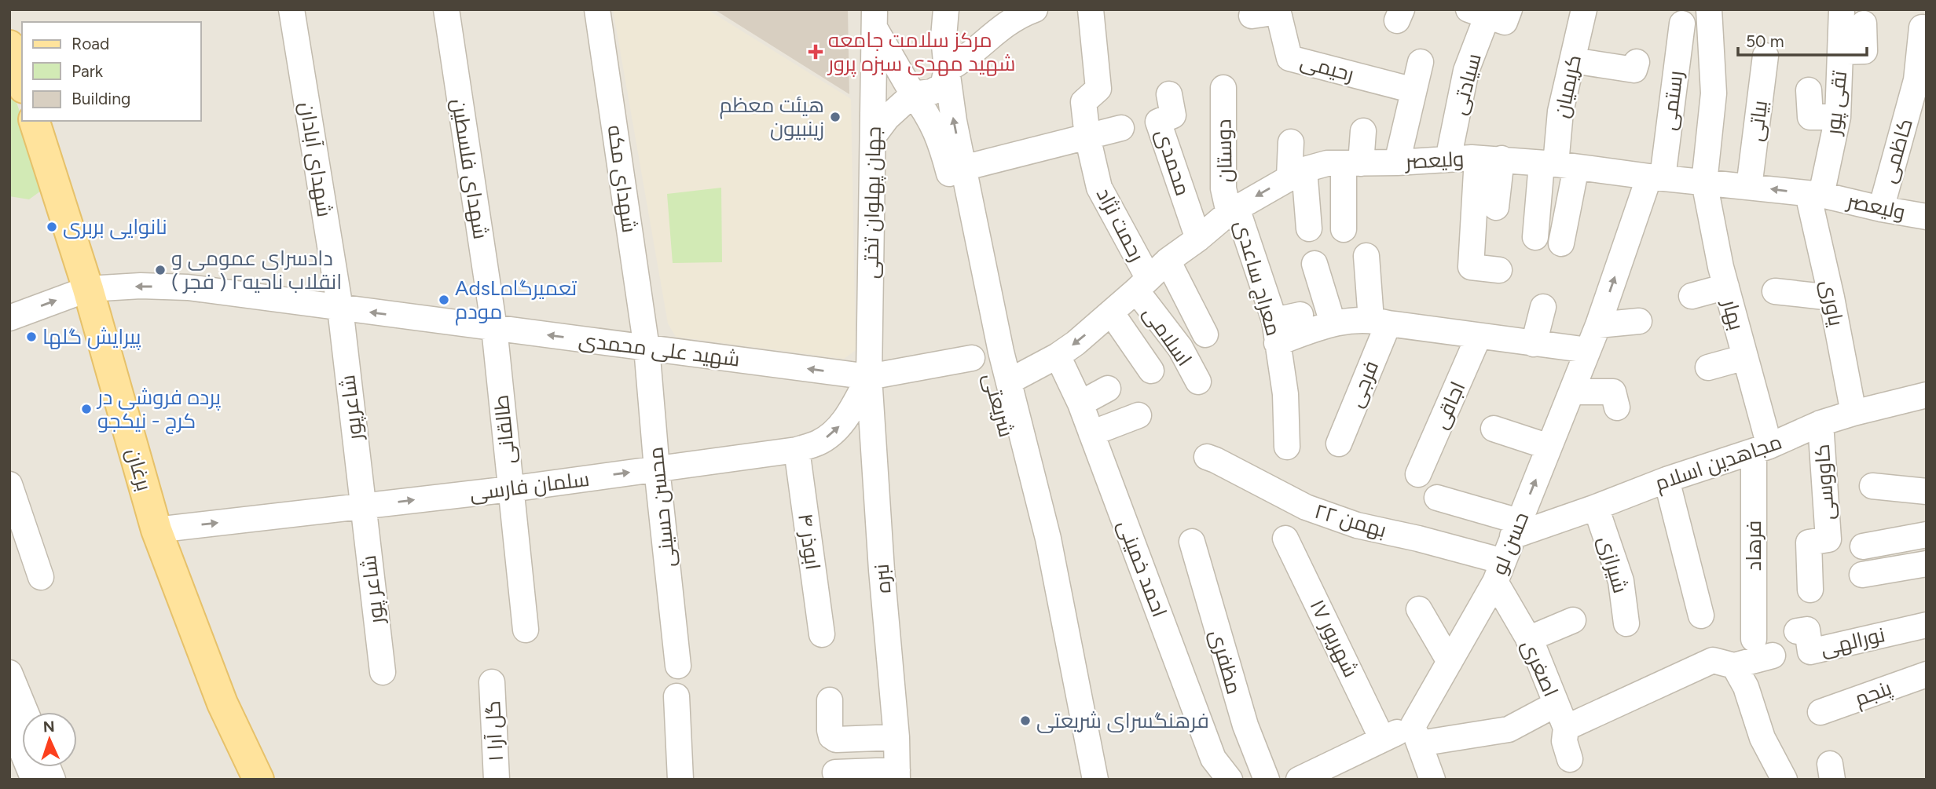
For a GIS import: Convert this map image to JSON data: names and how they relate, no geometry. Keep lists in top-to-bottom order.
{
  "streets": {
    "main road": ["برغان"],
    "street": [
      "رحیمی",
      "سیادتی",
      "کریمیان",
      "رستمی",
      "تقی پور",
      "بیاتی",
      "دوستان",
      "کاظمی",
      "شهدای آبادان",
      "ولیعصر",
      "محمدی",
      "شهدای فلسطین",
      "شهدای مکه",
      "جهان پهلوان تختی",
      "رحمت نژاد",
      "معراج ساعدی",
      "یاوری",
      "بهار",
      "اسلامی",
      "شهید علی محمدی",
      "فرجی",
      "شریعتی",
      "اجاقی",
      "شاعرپور",
      "طالقانی",
      "مجاهدین اسلام",
      "کاووسی",
      "سلمان فارسی",
      "محسن حسینی",
      "۲۲ بهمن",
      "ابوذر ۴",
      "حسن لو",
      "فرهاد",
      "شیرازی",
      "احمد خمینی",
      "نبره",
      "شاعر پور",
      "۱۷ شهریور",
      "نورالهی",
      "مظفری",
      "اصغری",
      "پنجم",
      "گل آرا ۱"
    ]
  },
  "crossings": [
    ["سیادتی", "ولیعصر"],
    ["کریمیان", "ولیعصر"],
    ["رستمی", "ولیعصر"],
    ["رستمی", "حسن لو"],
    ["تقی پور", "ولیعصر"],
    ["تقی پور", "یاوری"],
    ["بیاتی", "ولیعصر"],
    ["دوستان", "ولیعصر"],
    ["دوستان", "معراج ساعدی"],
    ["کاظمی", "ولیعصر"],
    ["شهدای آبادان", "شهید علی محمدی"],
    ["شهدای آبادان", "شاعرپور"],
    ["ولیعصر", "محمدی"],
    ["ولیعصر", "رحمت نژاد"],
    ["ولیعصر", "معراج ساعدی"],
    ["ولیعصر", "یاوری"],
    ["ولیعصر", "بهار"],
    ["ولیعصر", "اسلامی"],
    ["ولیعصر", "شریعتی"],
    ["ولیعصر", "حسن لو"],
    ["ولیعصر", "احمد خمینی"],
    ["شهدای فلسطین", "شهید علی محمدی"],
    ["شهدای فلسطین", "طالقانی"],
    ["شهدای مکه", "شهید علی محمدی"],
    ["شهدای مکه", "محسن حسینی"],
    ["جهان پهلوان تختی", "شهید علی محمدی"],
    ["جهان پهلوان تختی", "شریعتی"],
    ["جهان پهلوان تختی", "سلمان فارسی"],
    ["جهان پهلوان تختی", "نبره"],
    ["رحمت نژاد", "اسلامی"],
    ["یاوری", "مجاهدین اسلام"],
    ["بهار", "مجاهدین اسلام"],
    ["بهار", "فرهاد"],
    ["شهید علی محمدی", "شاعرپور"],
    ["شهید علی محمدی", "طالقانی"],
    ["شهید علی محمدی", "برغان"],
    ["شهید علی محمدی", "سلمان فارسی"],
    ["شهید علی محمدی", "محسن حسینی"],
    ["شهید علی محمدی", "نبره"],
    ["شاعرپور", "سلمان فارسی"],
    ["شاعرپور", "شاعر پور"],
    ["طالقانی", "سلمان فارسی"],
    ["مجاهدین اسلام", "کاووسی"],
    ["مجاهدین اسلام", "حسن لو"],
    ["مجاهدین اسلام", "فرهاد"],
    ["مجاهدین اسلام", "شیرازی"],
    ["برغان", "سلمان فارسی"],
    ["سلمان فارسی", "محسن حسینی"],
    ["سلمان فارسی", "ابوذر ۴"],
    ["سلمان فارسی", "نبره"],
    ["سلمان فارسی", "شاعر پور"],
    ["۲۲ بهمن", "حسن لو"],
    ["۲۲ بهمن", "اصغری"],
    ["حسن لو", "اصغری"]
  ],
  "one_way": ["شهید علی محمدی", "سلمان فارسی"],
  "places": {
    "health": ["مرکز سلامت جامعه شهید مهدی سبزه پرور"],
    "other": [
      "هیئت معظم زینبیون",
      "نانوایی بربری",
      "دادسرای عمومی و انقلاب ناحیه۲ ( فجر )",
      "AdsLتعمیرگاه مودم",
      "پیرایش گلها",
      "پرده فروشی در کرج - نیکجو",
      "فرهنگسرای شریعتی"
    ]
  },
  "legend": ["Road", "Park", "Building"],
  "scale_bar": "50 m",
  "north": "top"
}
